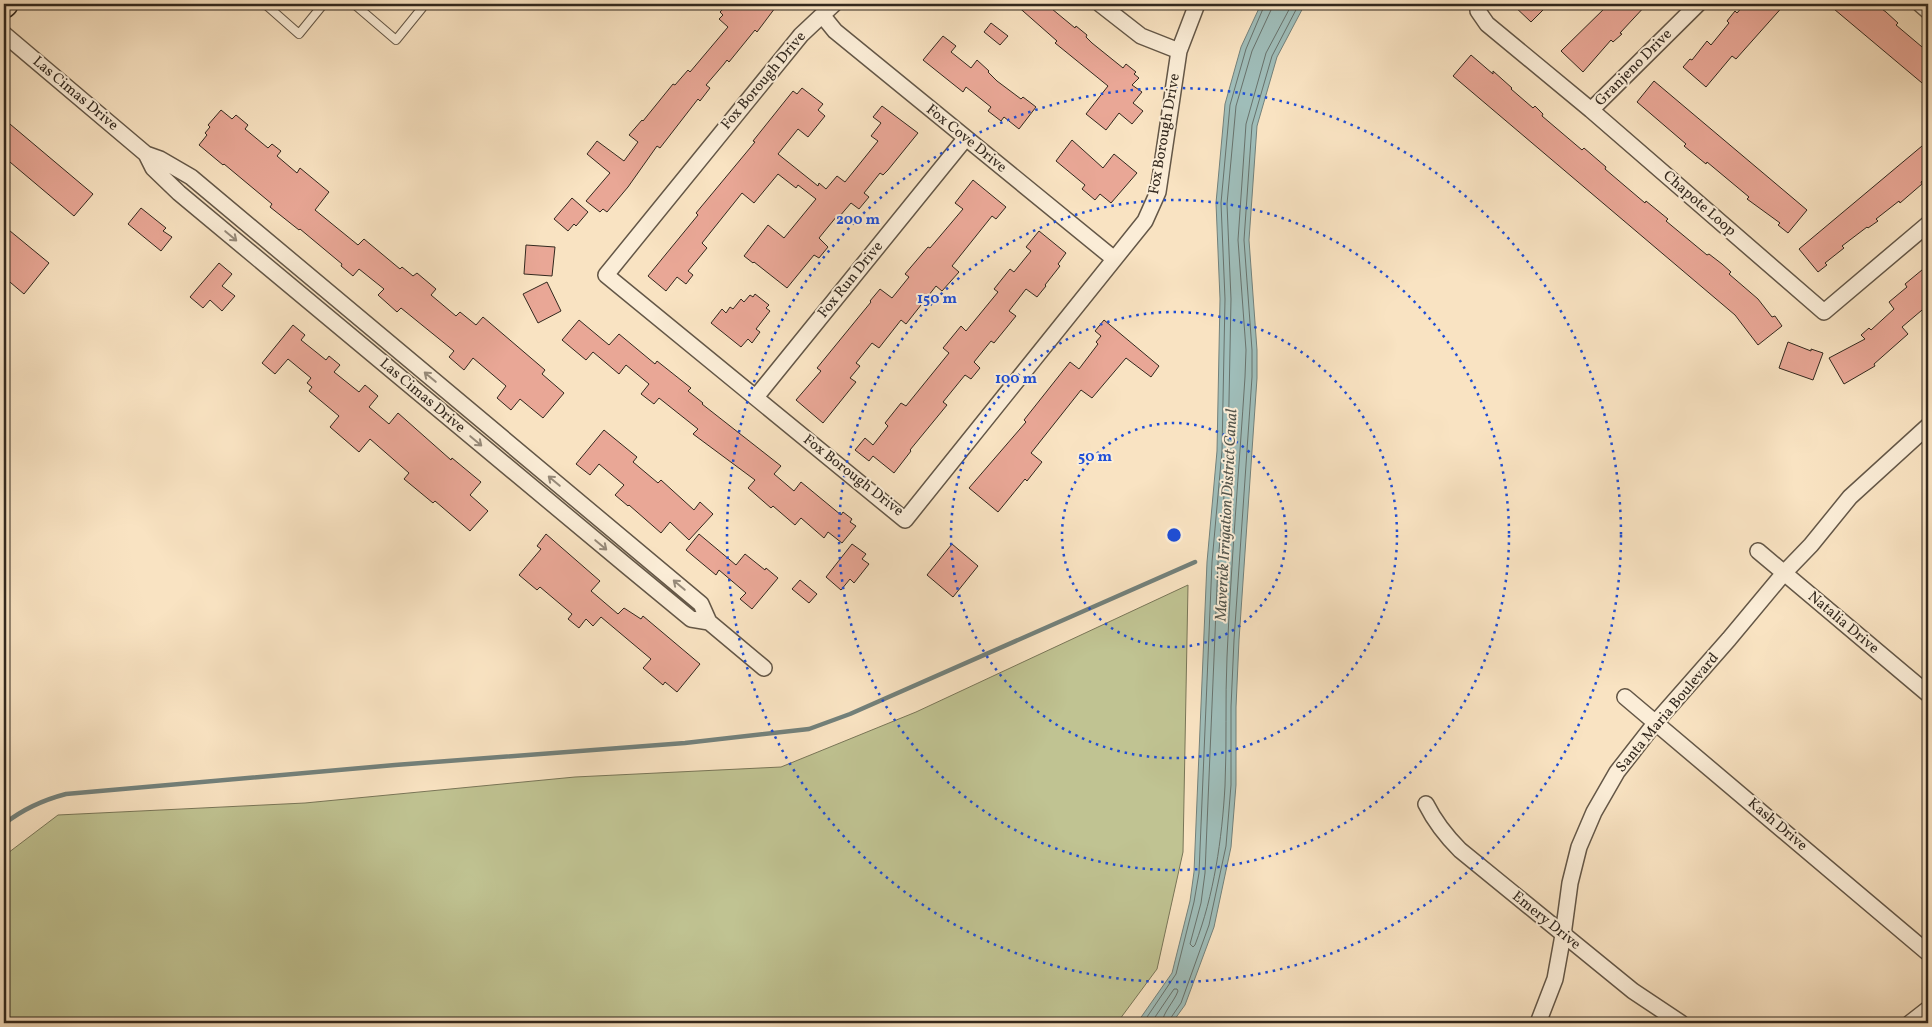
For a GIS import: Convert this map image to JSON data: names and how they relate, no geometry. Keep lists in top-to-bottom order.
{
  "streets": {
    "street": [
      "Granjeno Drive",
      "Fox Borough Drive",
      "Las Cimas Drive",
      "Fox Cove Drive",
      "Chapote Loop",
      "Fox Run Drive",
      "Natalia Drive",
      "Santa Maria Boulevard",
      "Kash Drive",
      "Emery Drive"
    ]
  },
  "crossings": [
    ["Granjeno Drive", "Chapote Loop"],
    ["Fox Borough Drive", "Fox Cove Drive"],
    ["Fox Borough Drive", "Fox Run Drive"],
    ["Fox Cove Drive", "Fox Run Drive"],
    ["Natalia Drive", "Santa Maria Boulevard"],
    ["Santa Maria Boulevard", "Kash Drive"],
    ["Santa Maria Boulevard", "Emery Drive"]
  ],
  "water": ["Maverick Irrigation District Canal"],
  "rings": [
    "200 m",
    "150 m",
    "100 m",
    "50 m"
  ]
}
